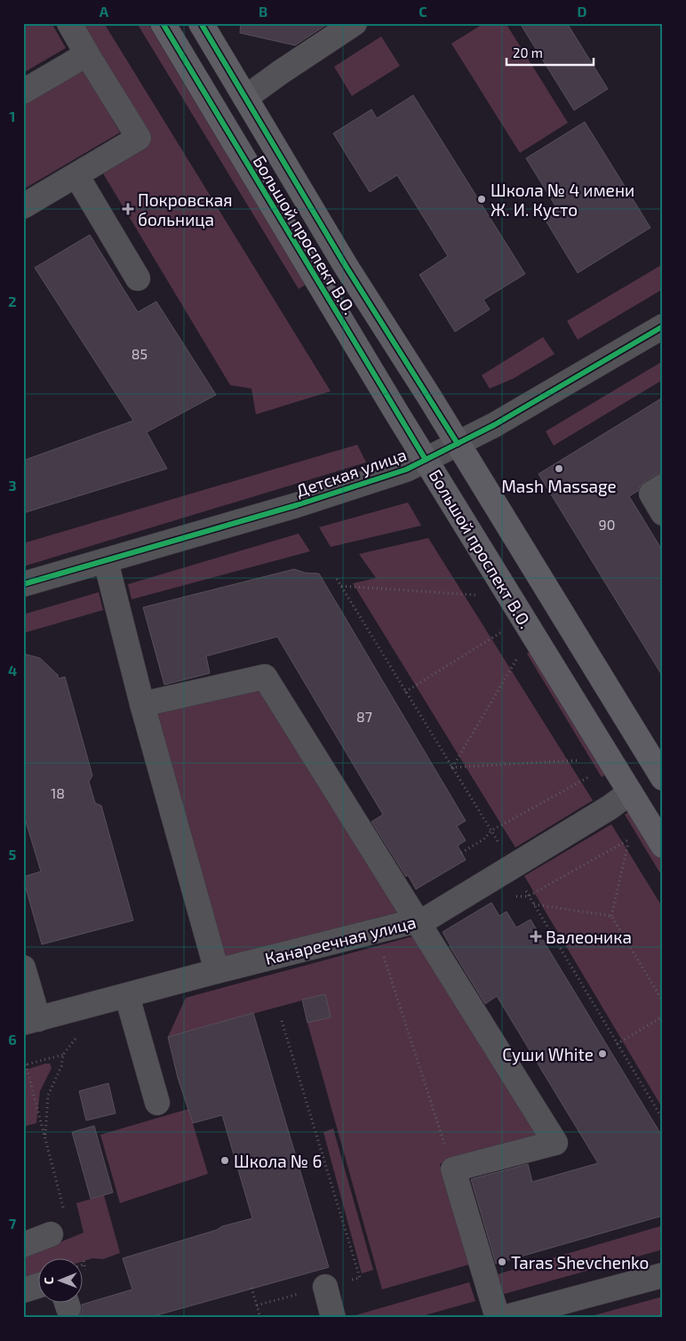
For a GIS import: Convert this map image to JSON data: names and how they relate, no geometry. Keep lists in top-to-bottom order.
{
  "streets": {
    "main road": ["Большой проспект В.О."],
    "street": ["Детская улица", "Канареечная улица"]
  },
  "crossings": [
    ["Большой проспект В.О.", "Детская улица"],
    ["Большой проспект В.О.", "Канареечная улица"]
  ],
  "places": {
    "other": [
      "Школа № 4 имени Ж. И. Кусто",
      "Mash Massage",
      "Суши White",
      "Школа № 6",
      "Taras Shevchenko"
    ],
    "health": ["Покровская больница", "Валеоника"]
  },
  "house_numbers": [
    "85",
    "90",
    "87",
    "18"
  ],
  "scale_bar": "20 m",
  "north": "left",
  "grid": {
    "columns": [
      "A",
      "B",
      "C",
      "D"
    ],
    "rows": [
      "1",
      "2",
      "3",
      "4",
      "5",
      "6",
      "7"
    ]
  }
}
